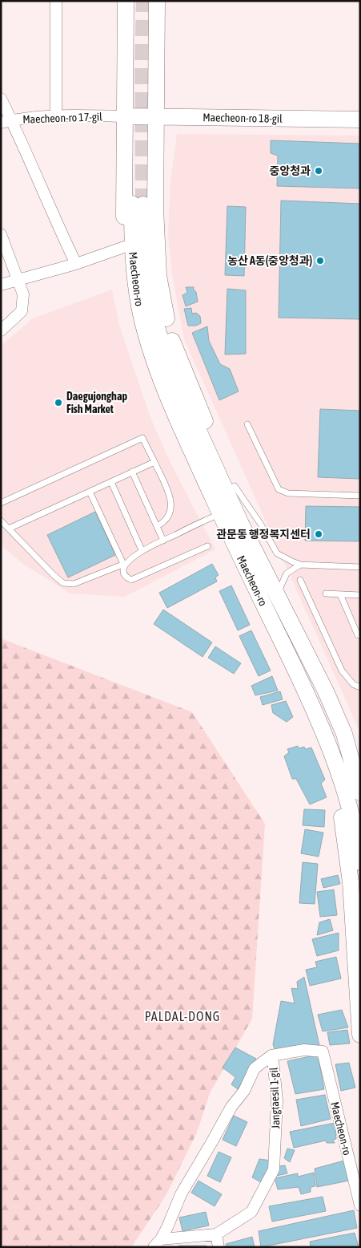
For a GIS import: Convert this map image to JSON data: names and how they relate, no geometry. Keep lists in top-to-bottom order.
{
  "streets": {
    "main road": ["Maecheon-ro 18-gil", "Maecheon-ro"],
    "street": ["Maecheon-ro 17-gil", "Jangtaesil 1-gil"]
  },
  "crossings": [
    ["Maecheon-ro 17-gil", "Maecheon-ro 18-gil"],
    ["Maecheon-ro", "Jangtaesil 1-gil"]
  ],
  "districts": ["PALDAL-DONG"],
  "places": [
    "중앙청과",
    "농산 A동(중앙청과)",
    "Daegujonghap Fish Market",
    "관문동 행정복지센터"
  ]
}
